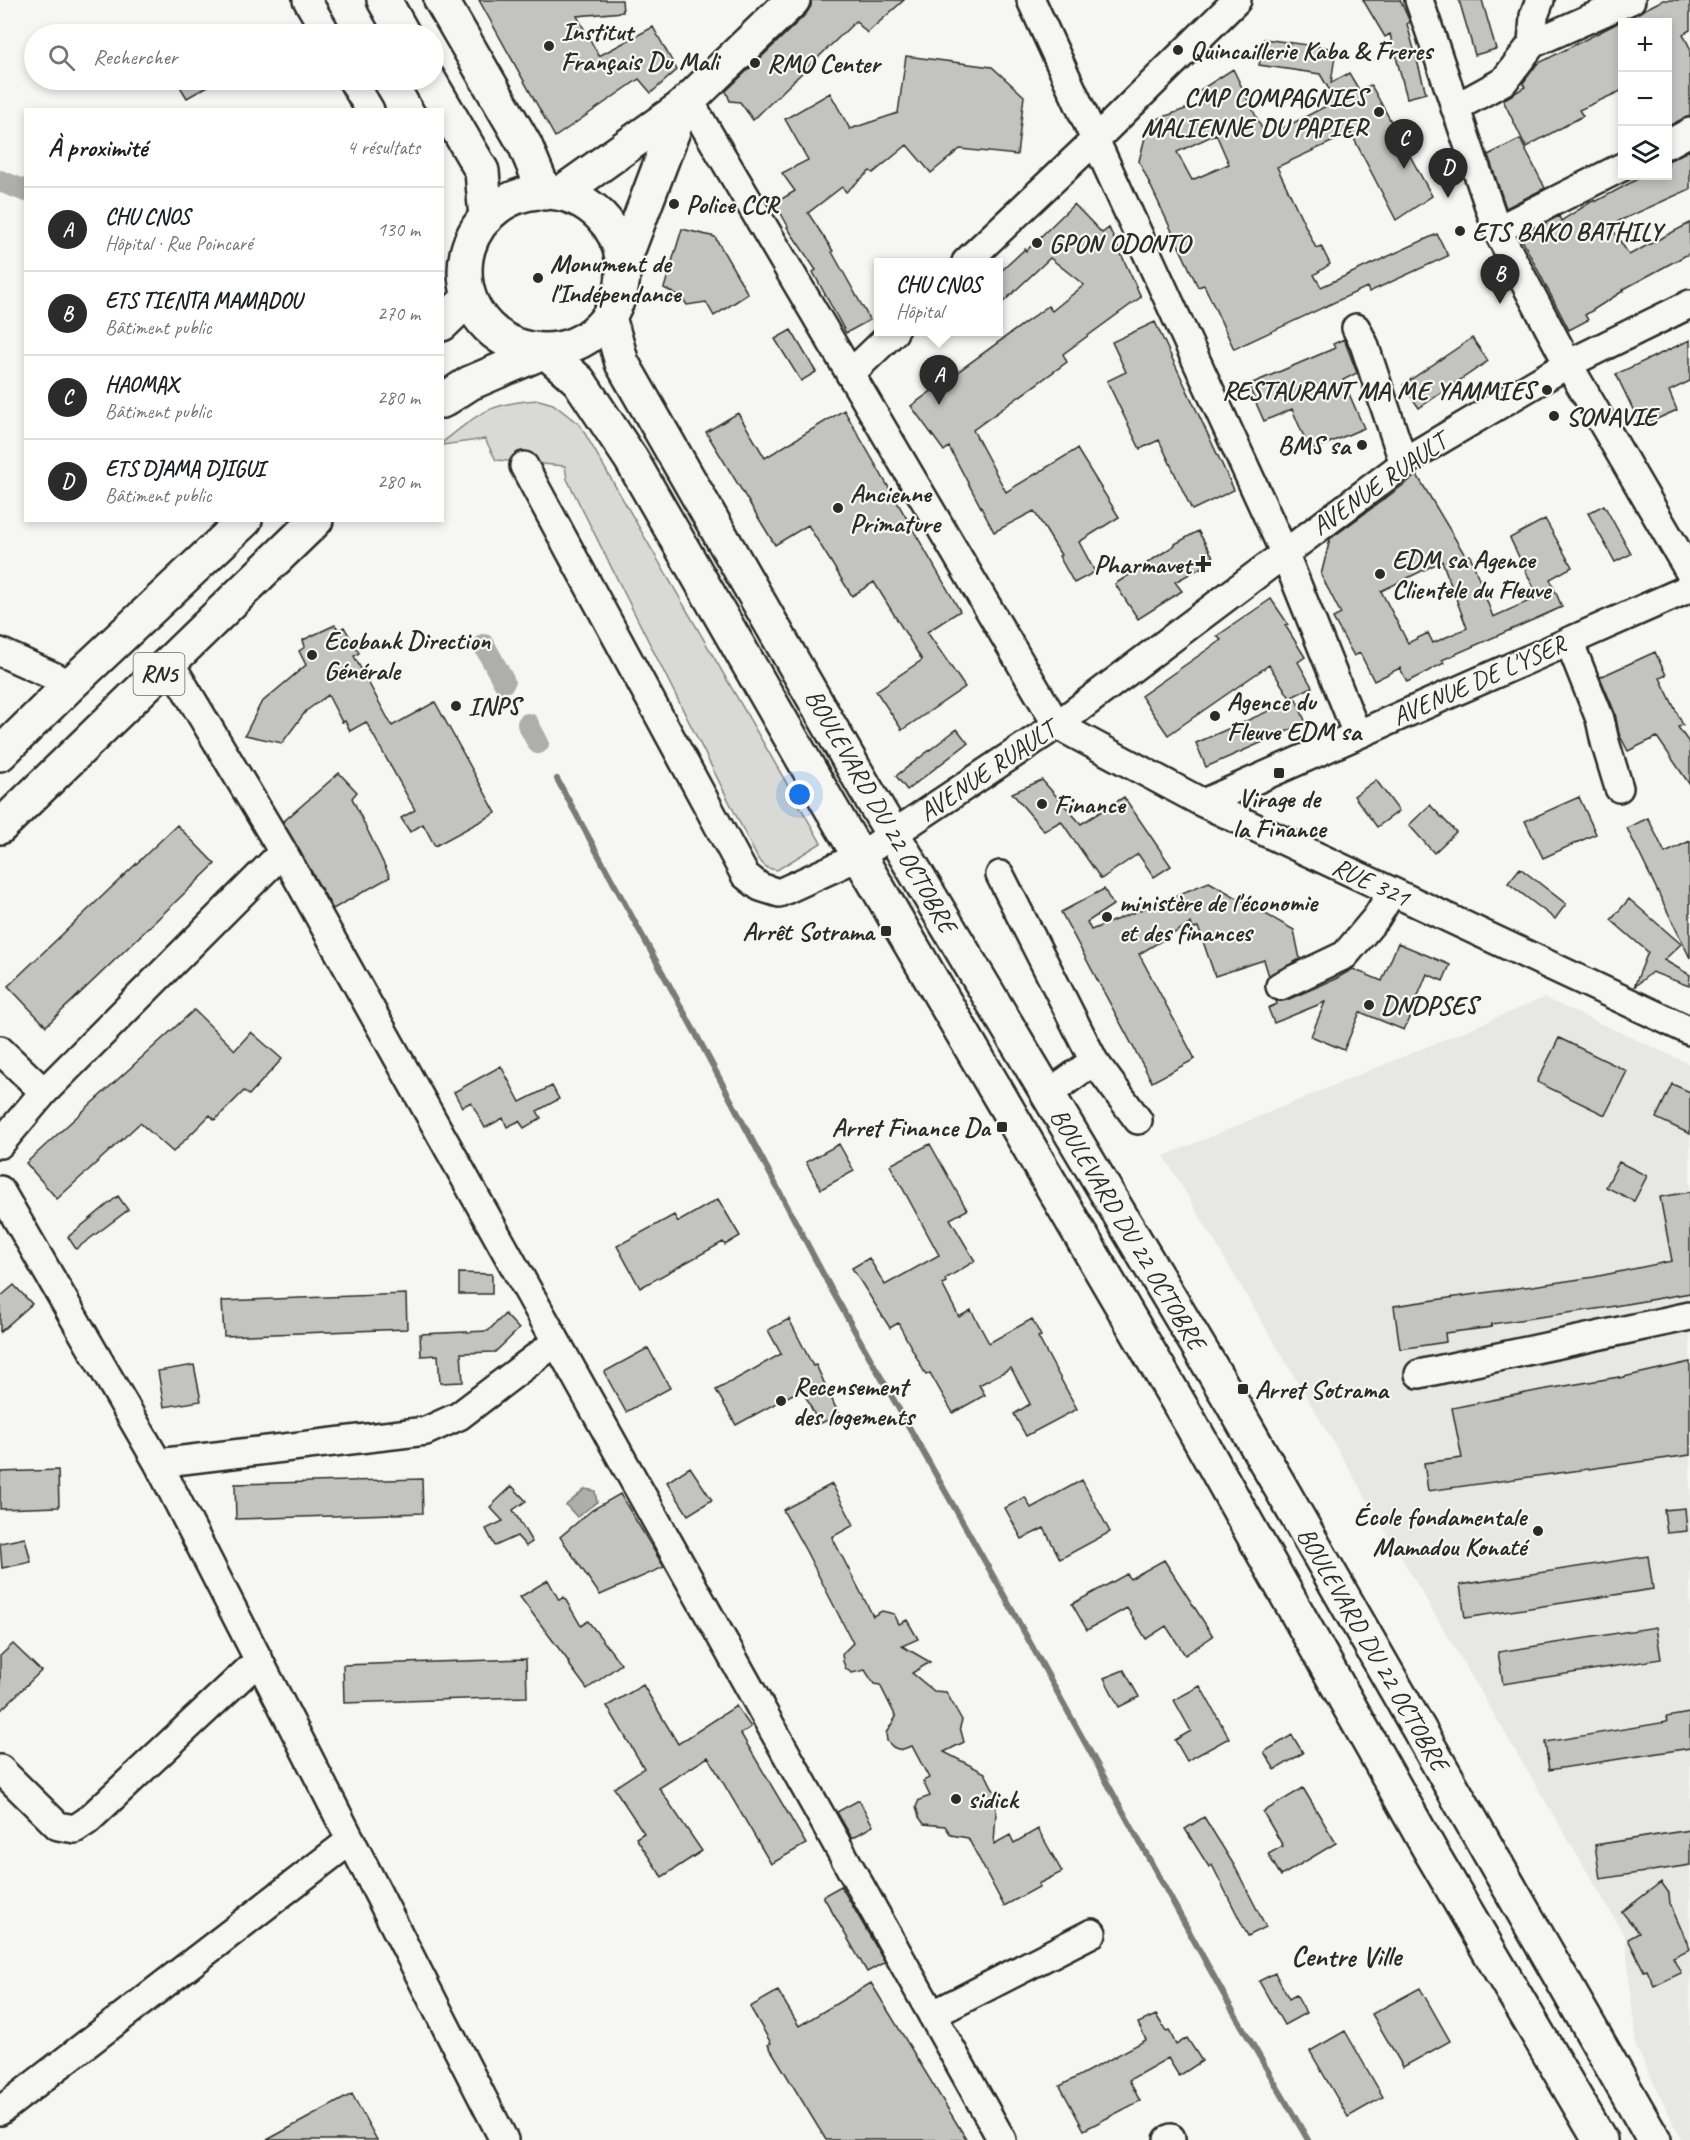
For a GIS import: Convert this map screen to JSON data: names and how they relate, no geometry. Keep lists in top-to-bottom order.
{
  "streets": {
    "main road": ["RN5", "BOULEVARD DU 22 OCTOBRE"],
    "street": ["AVENUE RUAULT", "AVENUE DE L'YSER", "RUE 321"]
  },
  "crossings": [
    ["AVENUE RUAULT", "BOULEVARD DU 22 OCTOBRE"],
    ["AVENUE RUAULT", "RUE 321"],
    ["AVENUE DE L'YSER", "RUE 321"]
  ],
  "districts": ["Centre Ville"],
  "places": {
    "other": [
      "Institut Français Du Mali",
      "Quincaillerie Kaba & Freres",
      "RMO Center",
      "CMP COMPAGNIES MALIENNE DU PAPIER",
      "Police CCR",
      "ETS BAKO BATHILY",
      "GPON ODONTO",
      "Monument de l'Indépendance",
      "RESTAURANT MA ME YAMMIES",
      "SONAVIE",
      "BMS sa",
      "Ancienne Primature",
      "EDM sa Agence Clientele du Fleuve",
      "Ecobank Direction Générale",
      "INPS",
      "Agence du Fleuve EDM sa",
      "Finance",
      "ministère de l'économie et des finances",
      "DNDPSES",
      "Recensement des logements",
      "École fondamentale Mamadou Konaté",
      "sidick"
    ],
    "health": ["Pharmavet"],
    "transit": [
      "Virage de la Finance",
      "Arrêt Sotrama",
      "Arret Finance Da",
      "Arret Sotrama"
    ]
  },
  "page": {
    "map_buttons": ["+", "−"],
    "search": "Rechercher",
    "heading": ["À proximité", "4 résultats"],
    "pins": [
      "C",
      "D",
      "B",
      "A"
    ],
    "list": [
      {
        "mark": "A",
        "name": "CHU CNOS",
        "note": "Hôpital · Rue Poincaré",
        "value": "130 m"
      },
      {
        "mark": "B",
        "name": "ETS TIENTA MAMADOU",
        "note": "Bâtiment public",
        "value": "270 m"
      },
      {
        "mark": "C",
        "name": "HAOMAX",
        "note": "Bâtiment public",
        "value": "280 m"
      },
      {
        "mark": "D",
        "name": "ETS DJAMA DJIGUI",
        "note": "Bâtiment public",
        "value": "280 m"
      }
    ],
    "popup": ["CHU CNOS", "Hôpital"]
  }
}
